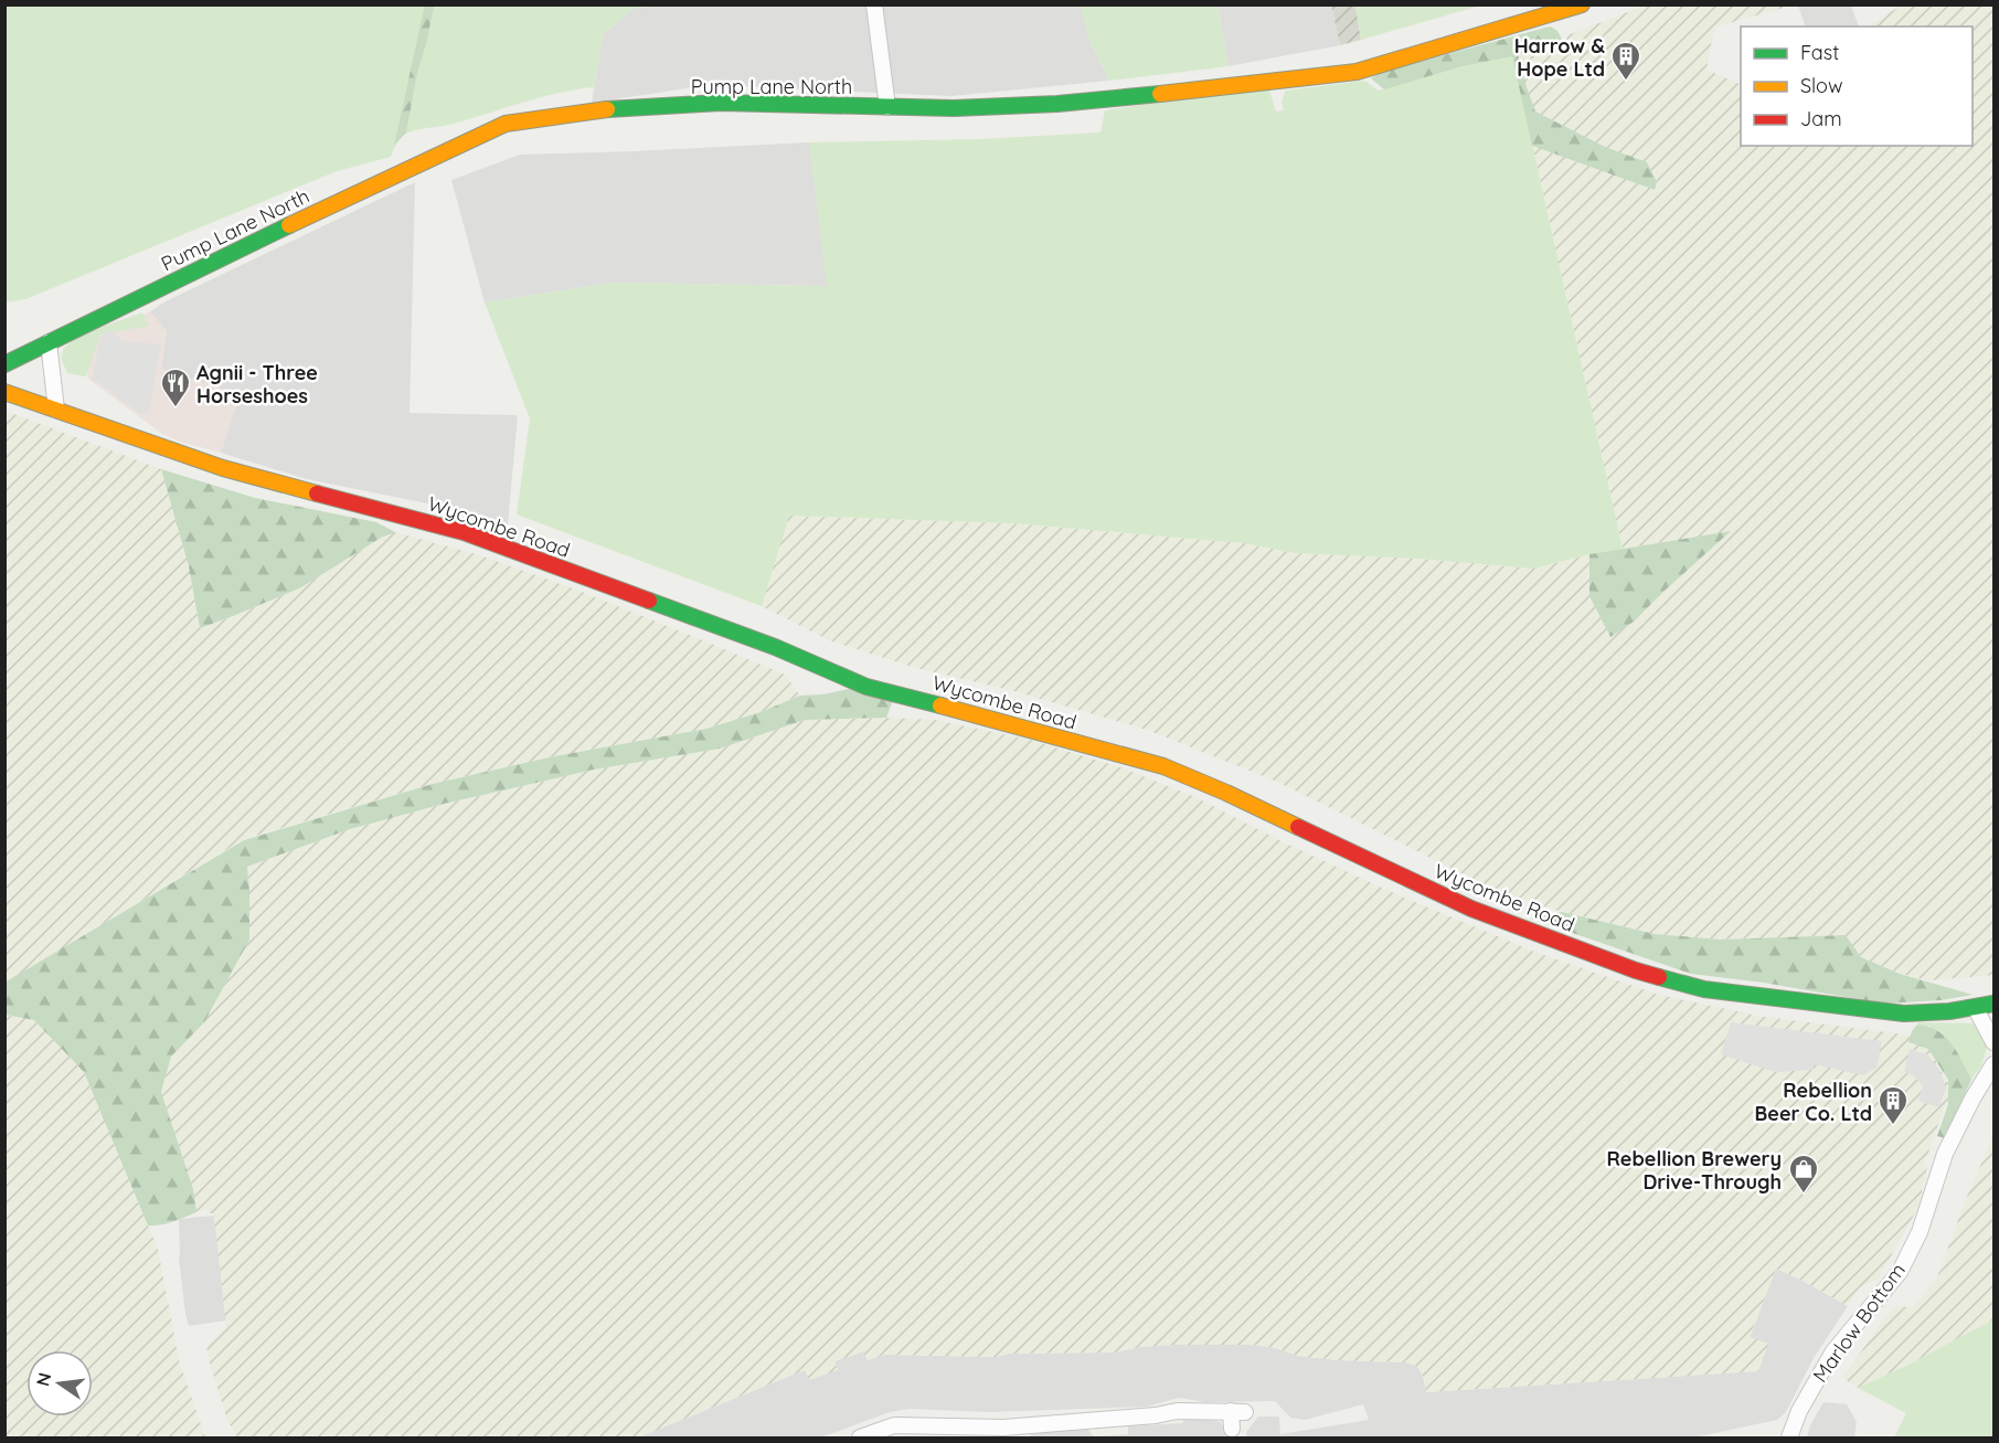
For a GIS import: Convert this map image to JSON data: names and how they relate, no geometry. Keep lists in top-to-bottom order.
{
  "streets": {
    "street": ["Pump Lane North", "Wycombe Road", "Marlow Bottom"]
  },
  "places": {
    "building": ["Harrow & Hope Ltd", "Rebellion Beer Co. Ltd"],
    "restaurant": ["Agnii - Three Horseshoes"],
    "shop": ["Rebellion Brewery Drive-Through"]
  },
  "legend": ["Fast", "Slow", "Jam"],
  "north": "left"
}
